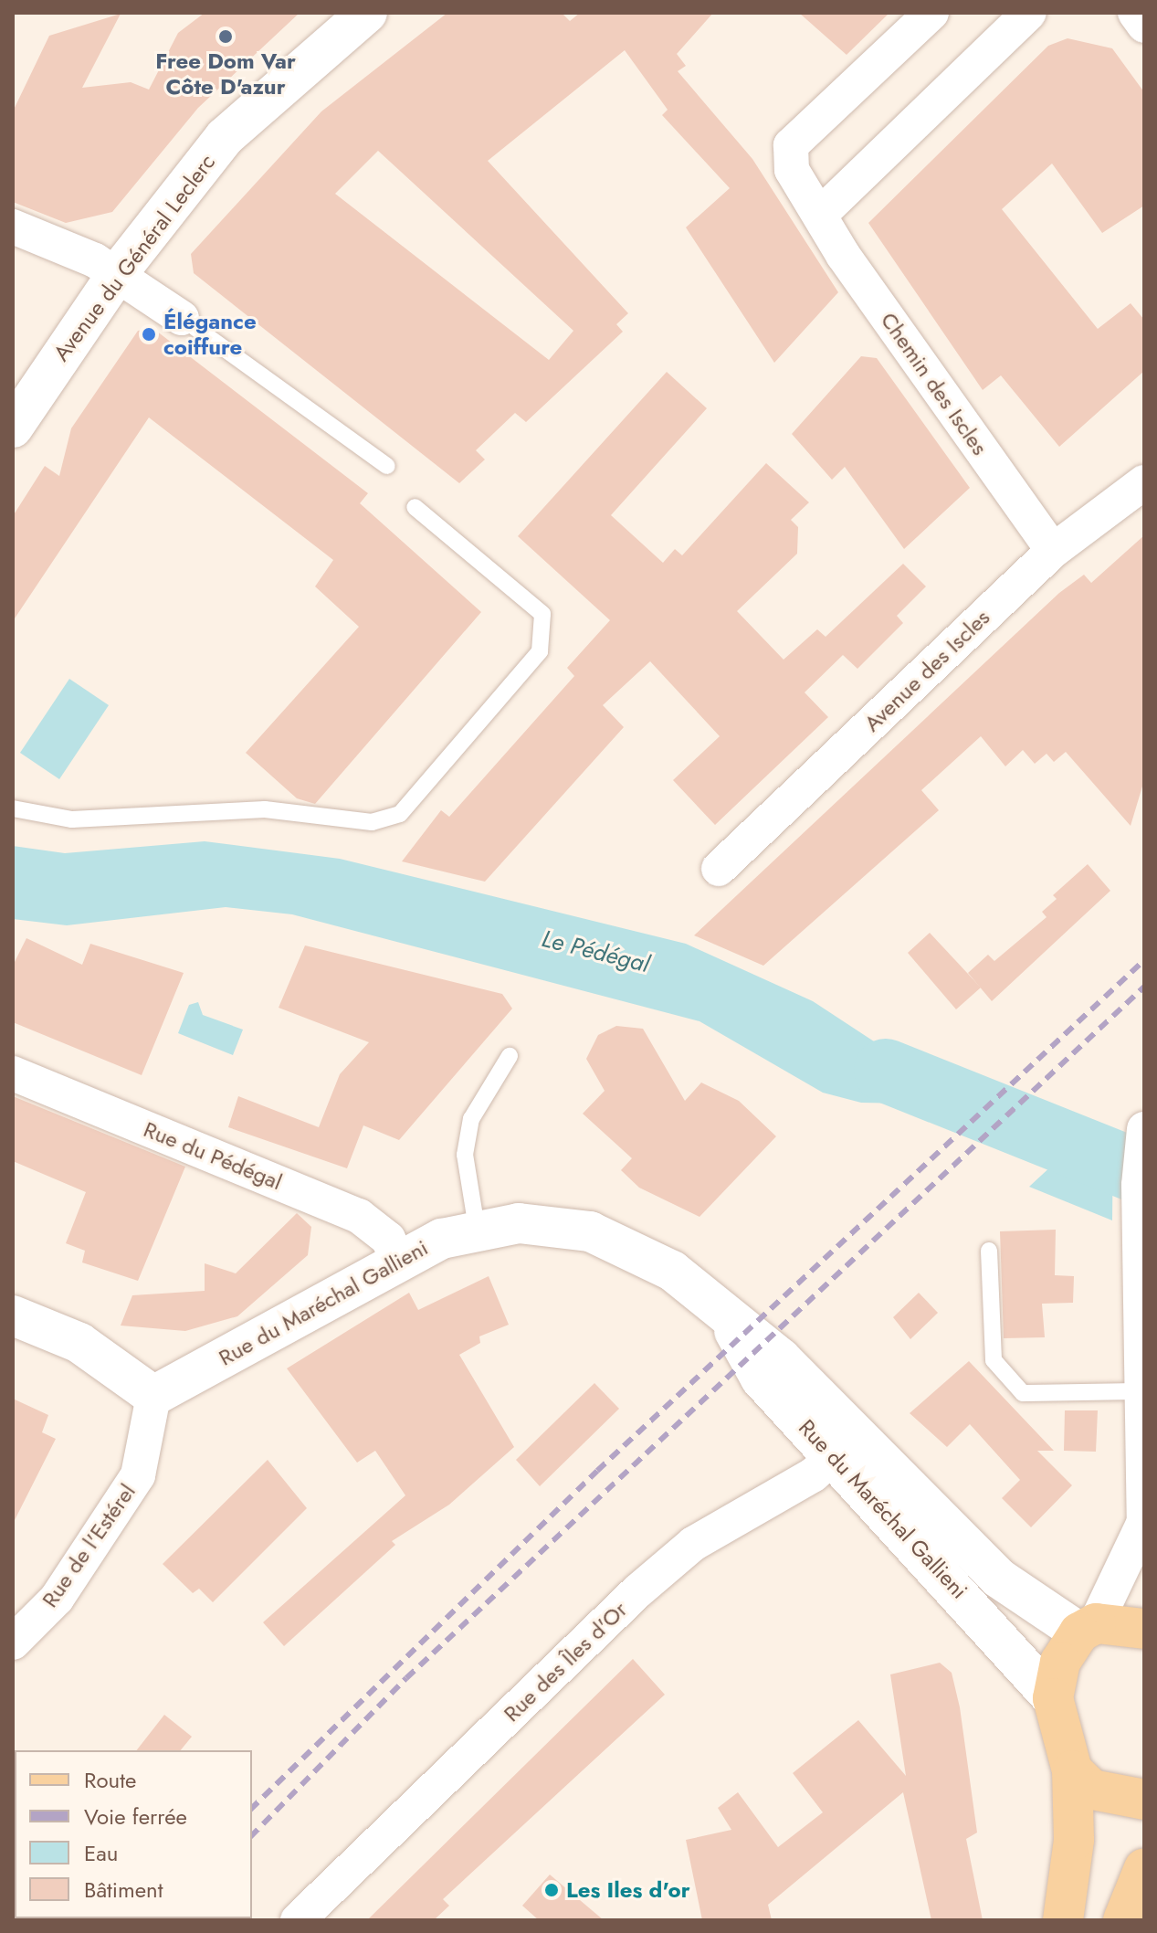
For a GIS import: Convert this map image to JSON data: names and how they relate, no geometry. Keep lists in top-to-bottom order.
{
  "streets": {
    "main road": ["Avenue du Général Leclerc", "Rue du Maréchal Gallieni"],
    "street": [
      "Chemin des Iscles",
      "Avenue des Iscles",
      "Rue du Pédégal",
      "Rue de l'Estérel",
      "Rue des Îles d'Or"
    ]
  },
  "crossings": [
    ["Chemin des Iscles", "Avenue des Iscles"],
    ["Rue du Pédégal", "Rue du Maréchal Gallieni"],
    ["Rue du Maréchal Gallieni", "Rue de l'Estérel"],
    ["Rue du Maréchal Gallieni", "Rue des Îles d'Or"]
  ],
  "water": ["Le Pédégal"],
  "places": ["Free Dom Var Côte D'azur", "Élégance coiffure", "Les Iles d'or"],
  "legend": [
    "Route",
    "Voie ferrée",
    "Eau",
    "Bâtiment"
  ]
}
